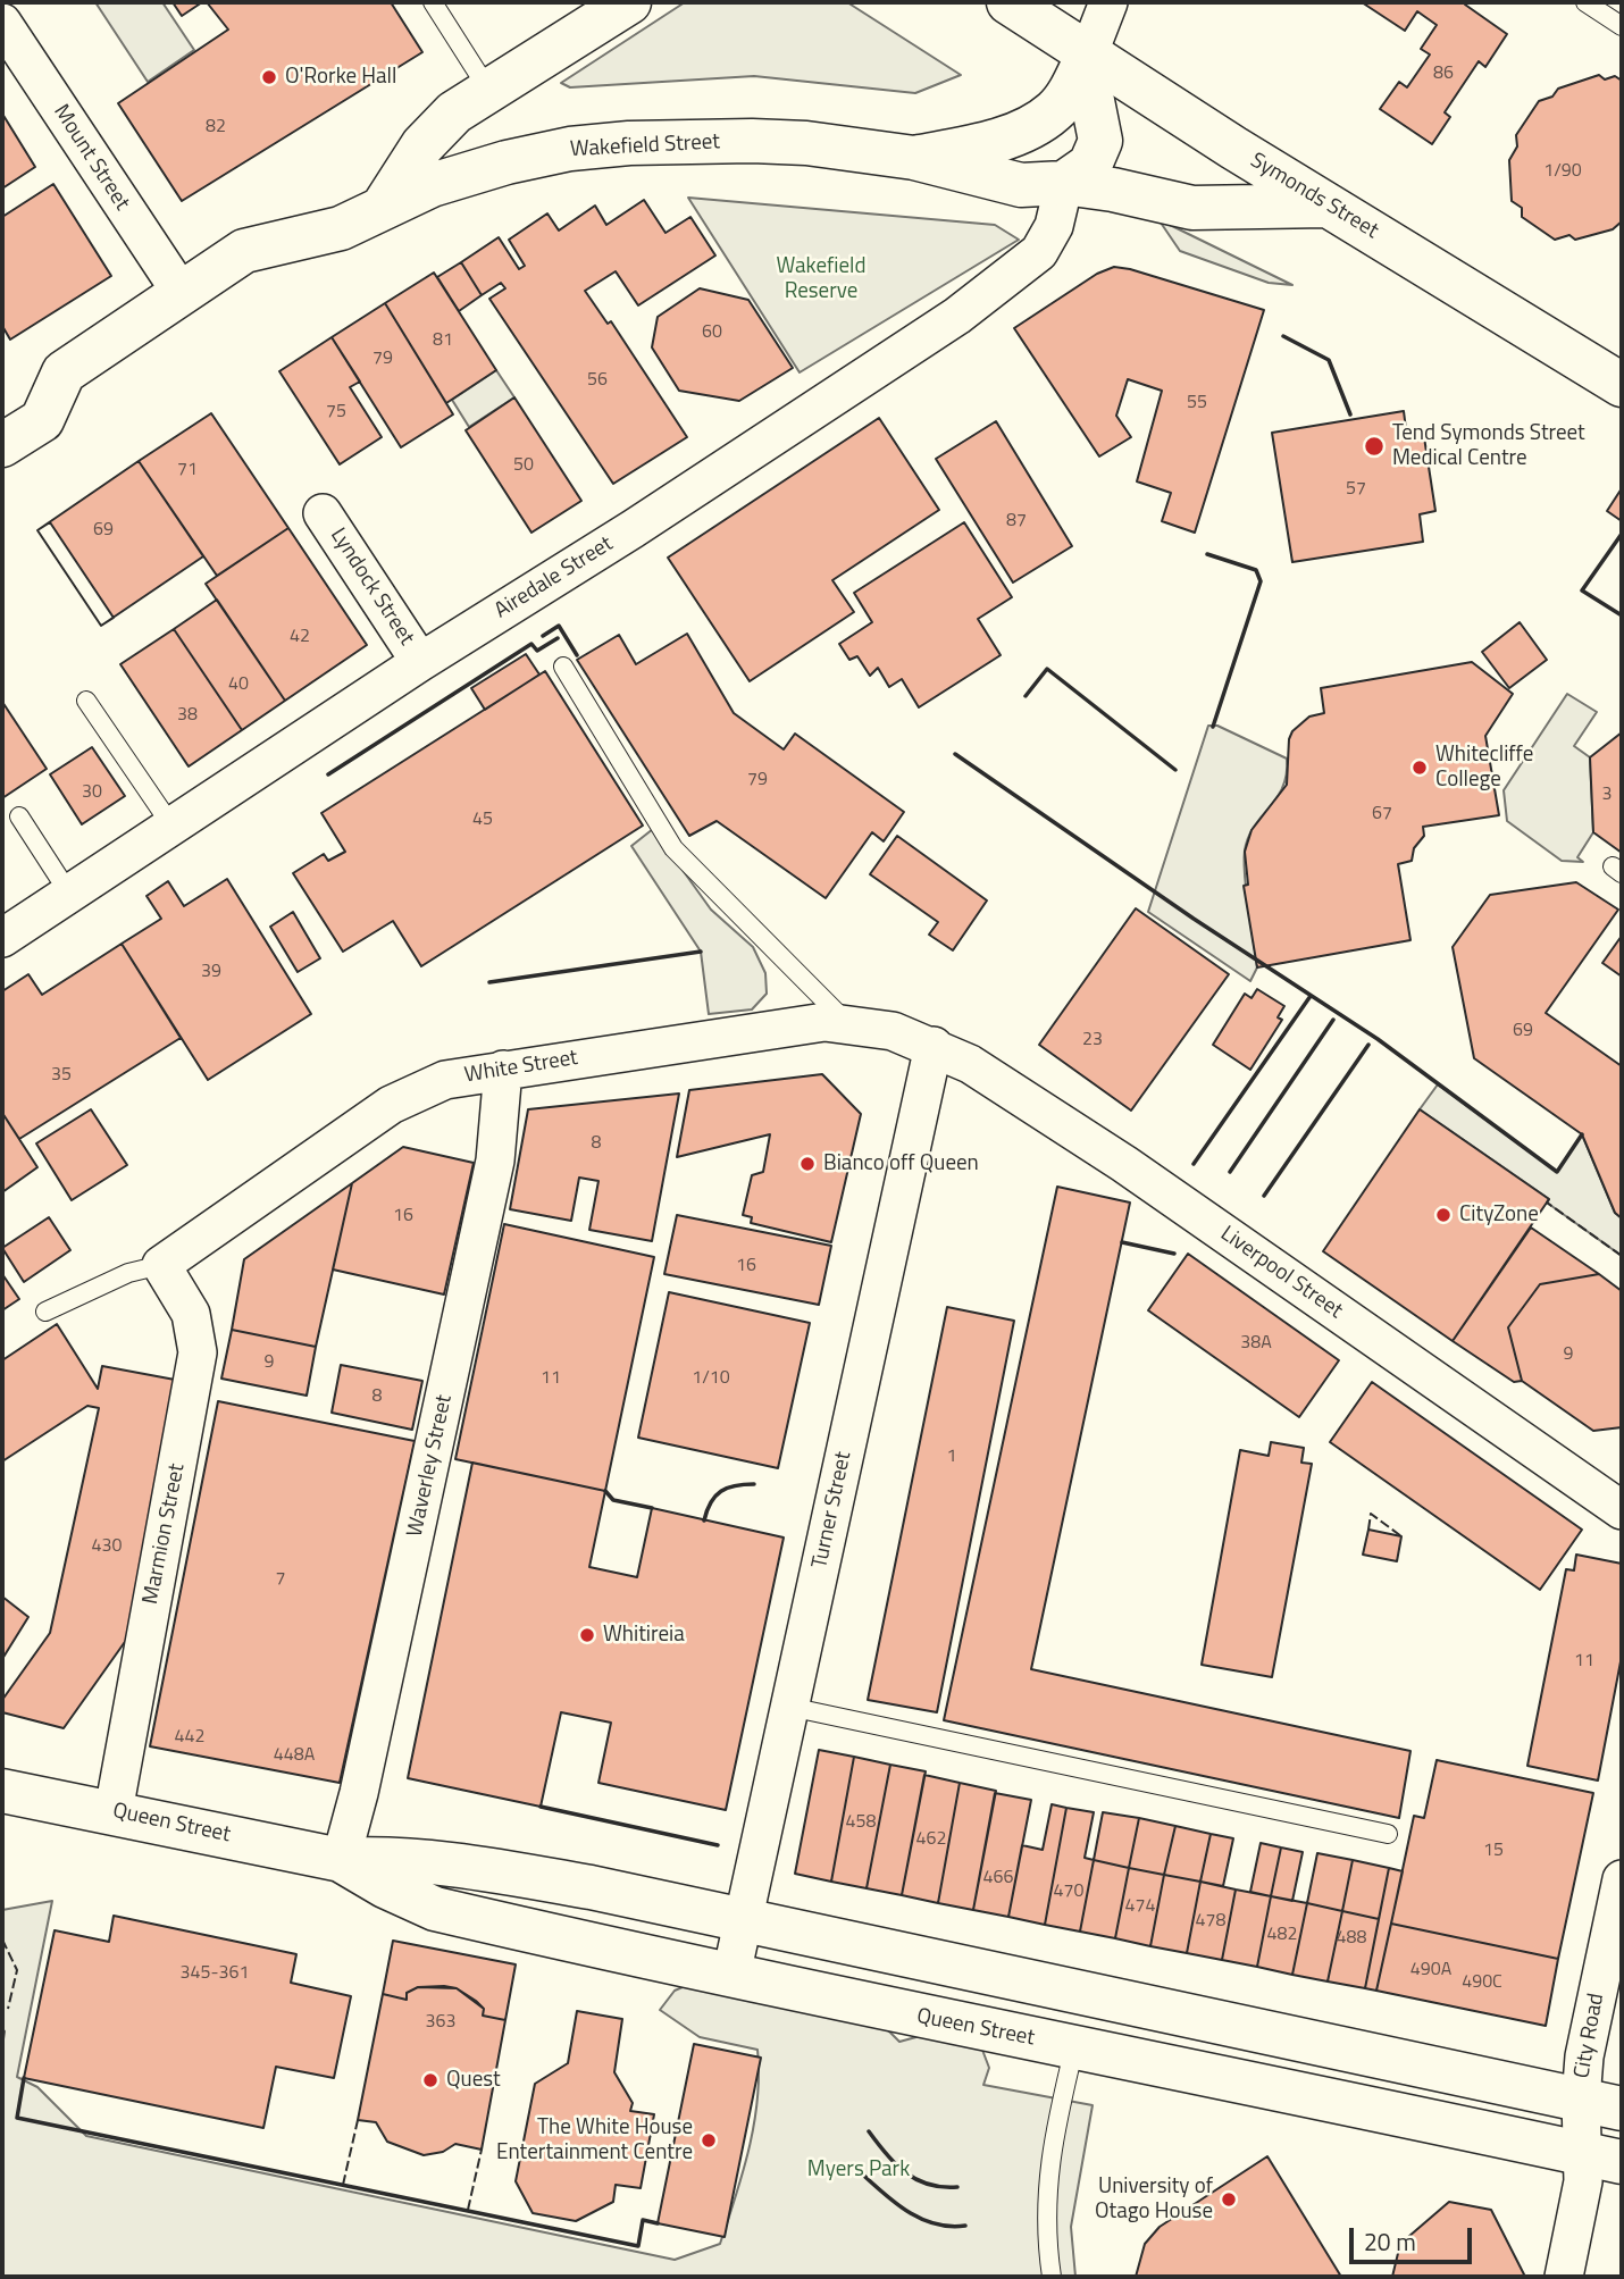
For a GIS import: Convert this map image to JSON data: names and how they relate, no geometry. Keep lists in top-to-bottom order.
{
  "streets": {
    "main road": ["Wakefield Street", "Symonds Street", "Queen Street"],
    "street": [
      "Mount Street",
      "Airedale Street",
      "Lyndock Street",
      "White Street",
      "Liverpool Street",
      "Waverley Street",
      "Turner Street",
      "Marmion Street",
      "City Road"
    ]
  },
  "crossings": [
    ["Wakefield Street", "Mount Street"],
    ["Wakefield Street", "Symonds Street"],
    ["Wakefield Street", "Airedale Street"],
    ["Airedale Street", "Lyndock Street"],
    ["White Street", "Liverpool Street"],
    ["White Street", "Waverley Street"],
    ["White Street", "Turner Street"],
    ["White Street", "Marmion Street"],
    ["Liverpool Street", "Turner Street"],
    ["Waverley Street", "Queen Street"],
    ["Turner Street", "Queen Street"],
    ["Marmion Street", "Queen Street"],
    ["Queen Street", "City Road"]
  ],
  "parks": ["Wakefield Reserve", "Myers Park"],
  "places": [
    "O'Rorke Hall",
    "Tend Symonds Street Medical Centre",
    "Whitecliffe College",
    "Bianco off Queen",
    "CityZone",
    "Whitireia",
    "Quest",
    "The White House Entertainment Centre",
    "University of Otago House"
  ],
  "house_numbers": [
    "86",
    "82",
    "1/90",
    "60",
    "81",
    "79",
    "56",
    "55",
    "75",
    "50",
    "71",
    "57",
    "87",
    "69",
    "42",
    "40",
    "38",
    "79",
    "30",
    "3",
    "67",
    "45",
    "39",
    "69",
    "23",
    "35",
    "8",
    "16",
    "16",
    "38A",
    "9",
    "9",
    "11",
    "1/10",
    "8",
    "1",
    "430",
    "7",
    "11",
    "442",
    "448A",
    "458",
    "462",
    "15",
    "466",
    "470",
    "474",
    "478",
    "482",
    "488",
    "490A",
    "345-361",
    "490C",
    "363"
  ],
  "scale_bar": "20 m"
}
